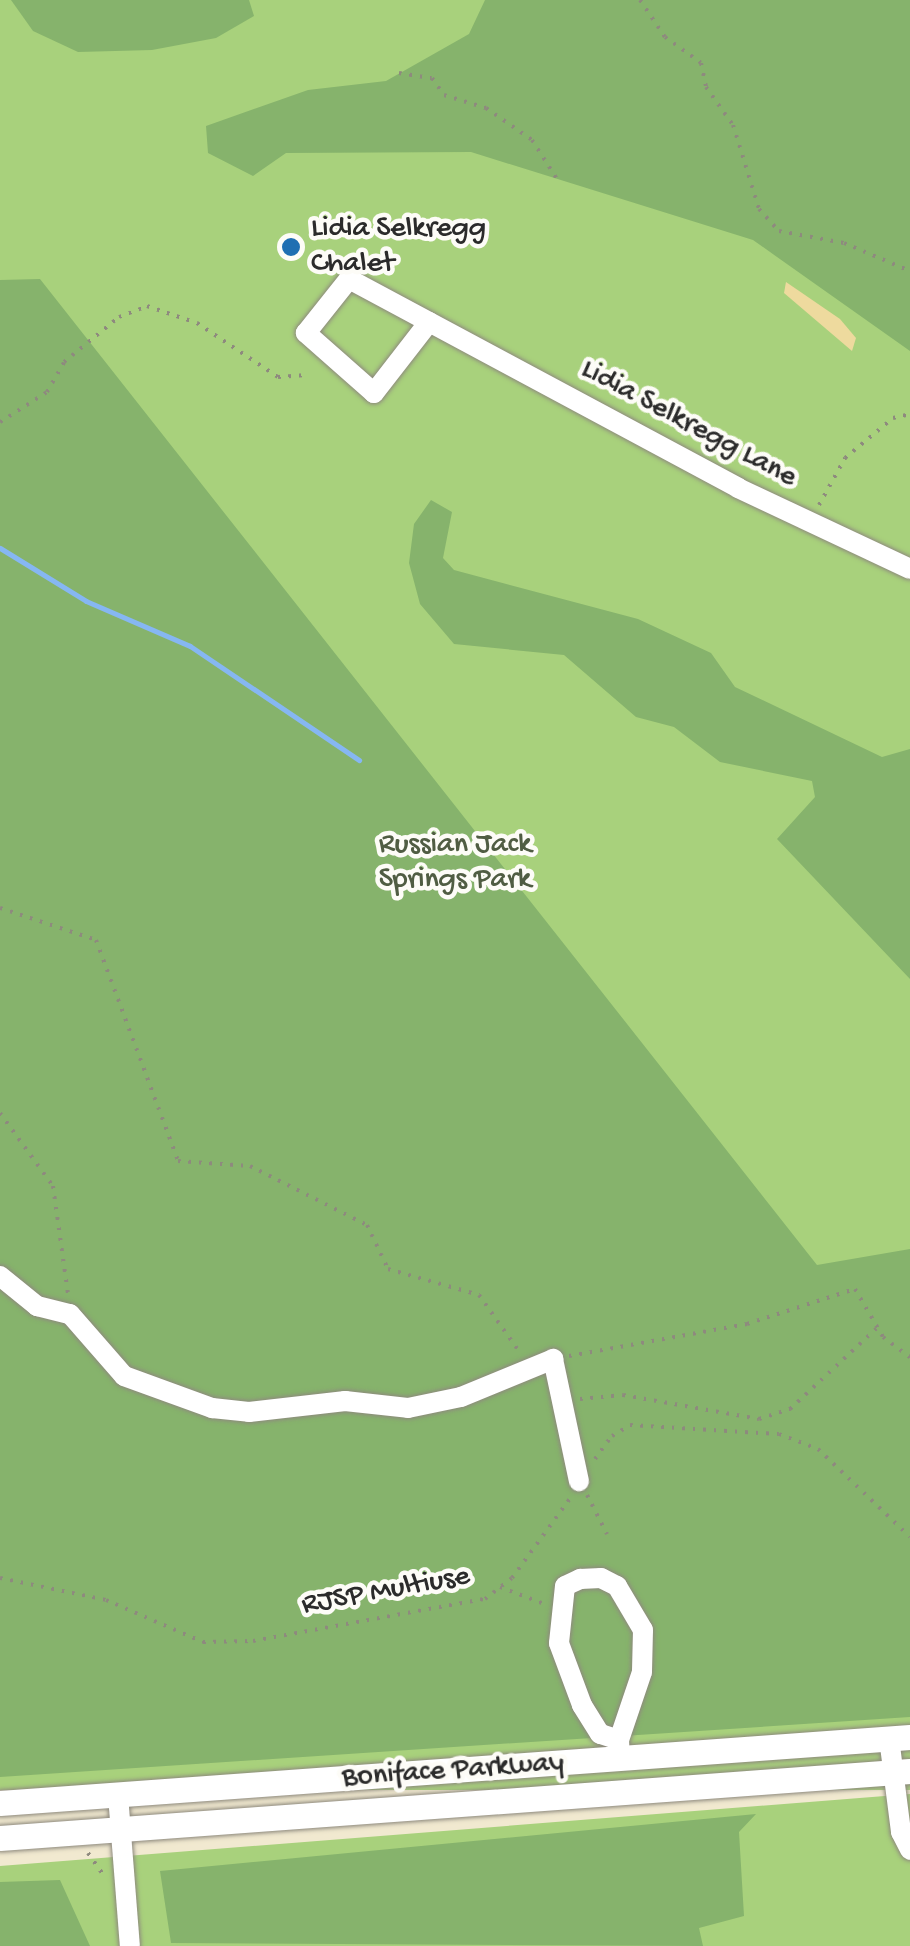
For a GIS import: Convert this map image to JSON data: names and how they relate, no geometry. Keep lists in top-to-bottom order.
{
  "streets": {
    "main road": ["Boniface Parkway"],
    "street": ["Lidia Selkregg Lane"],
    "path": ["RJSP Multiuse"]
  },
  "parks": ["Russian Jack Springs Park"],
  "places": ["Lidia Selkregg Chalet"]
}
